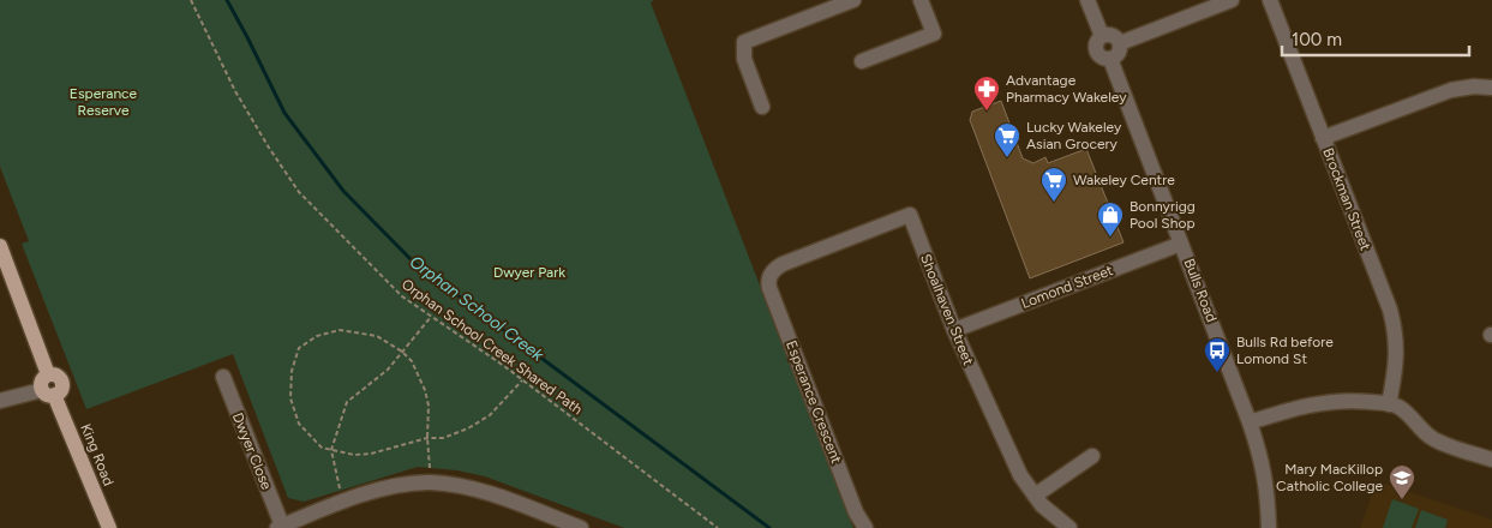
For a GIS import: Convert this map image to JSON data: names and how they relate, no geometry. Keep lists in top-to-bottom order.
{
  "streets": {
    "main road": ["King Road"],
    "street": [
      "Brockman Street",
      "Lomond Street",
      "Bulls Road",
      "Shoalhaven Street",
      "Esperance Crescent",
      "Dwyer Close"
    ],
    "path": ["Orphan School Creek Shared Path"]
  },
  "crossings": [
    ["Lomond Street", "Bulls Road"],
    ["Lomond Street", "Shoalhaven Street"],
    ["Shoalhaven Street", "Esperance Crescent"]
  ],
  "water": ["Orphan School Creek"],
  "parks": ["Esperance Reserve", "Dwyer Park"],
  "places": {
    "pharmacy": ["Advantage Pharmacy Wakeley"],
    "supermarket": ["Lucky Wakeley Asian Grocery", "Wakeley Centre"],
    "shop": ["Bonnyrigg Pool Shop"],
    "bus stop": ["Bulls Rd before Lomond St"],
    "school or university": ["Mary MacKillop Catholic College"]
  },
  "scale_bar": "100 m"
}
